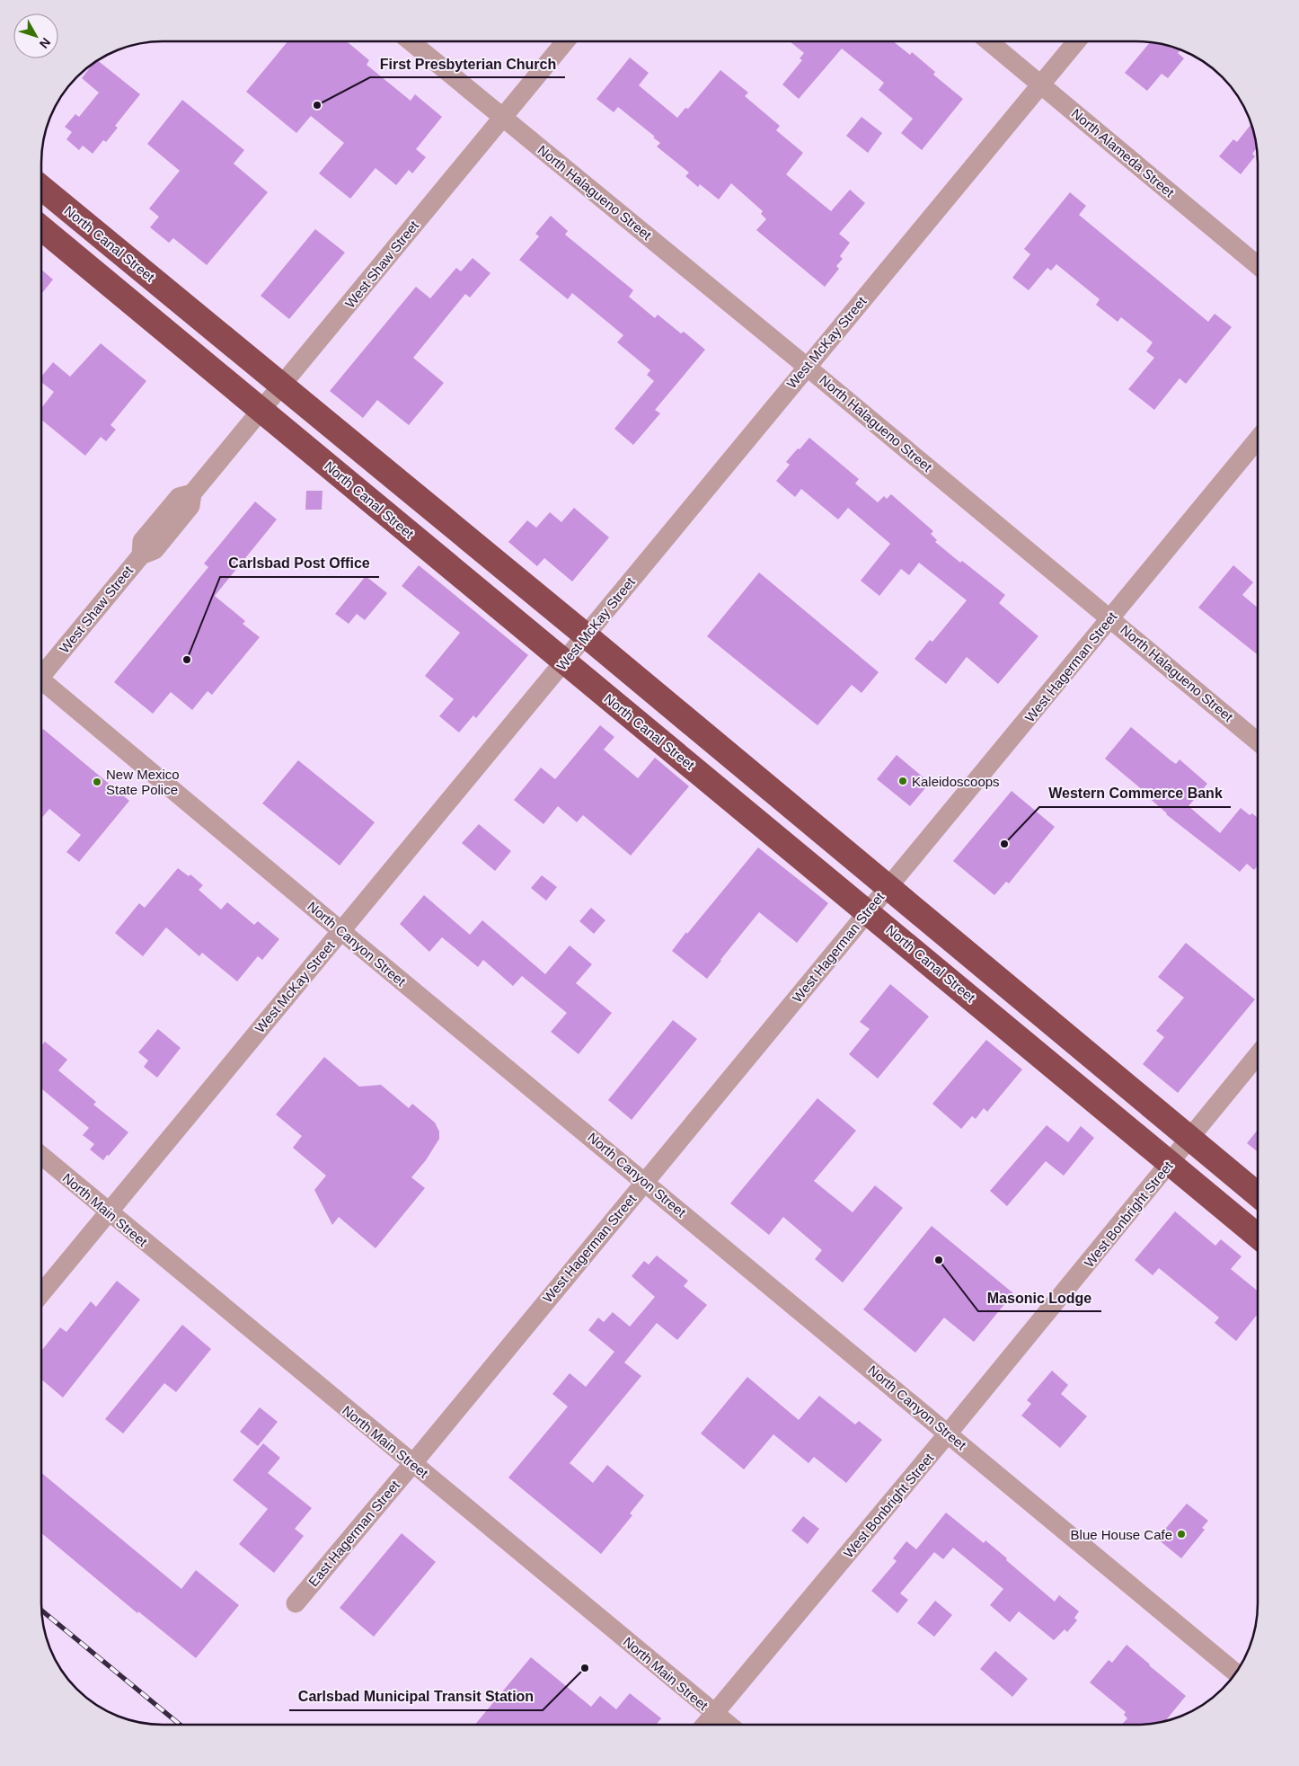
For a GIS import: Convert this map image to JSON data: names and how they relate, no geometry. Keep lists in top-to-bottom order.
{
  "streets": {
    "highway": ["North Canal Street"],
    "street": [
      "North Alameda Street",
      "North Halagueno Street",
      "West Shaw Street",
      "West McKay Street",
      "West Hagerman Street",
      "North Canyon Street",
      "North Main Street",
      "West Bonbright Street",
      "East Hagerman Street"
    ]
  },
  "crossings": [
    ["North Alameda Street", "West McKay Street"],
    ["North Halagueno Street", "West Shaw Street"],
    ["North Halagueno Street", "West McKay Street"],
    ["North Halagueno Street", "West Hagerman Street"],
    ["North Canal Street", "West Shaw Street"],
    ["North Canal Street", "West McKay Street"],
    ["North Canal Street", "West Hagerman Street"],
    ["North Canal Street", "West Bonbright Street"],
    ["West McKay Street", "North Canyon Street"],
    ["West McKay Street", "North Main Street"],
    ["West Hagerman Street", "North Canyon Street"],
    ["West Hagerman Street", "North Main Street"],
    ["West Hagerman Street", "East Hagerman Street"],
    ["North Canyon Street", "West Bonbright Street"],
    ["North Main Street", "West Bonbright Street"],
    ["North Main Street", "East Hagerman Street"]
  ],
  "places": [
    "First Presbyterian Church",
    "Carlsbad Post Office",
    "Kaleidoscoops",
    "New Mexico State Police",
    "Western Commerce Bank",
    "Masonic Lodge",
    "Blue House Cafe",
    "Carlsbad Municipal Transit Station"
  ],
  "north": "bottom right"
}
